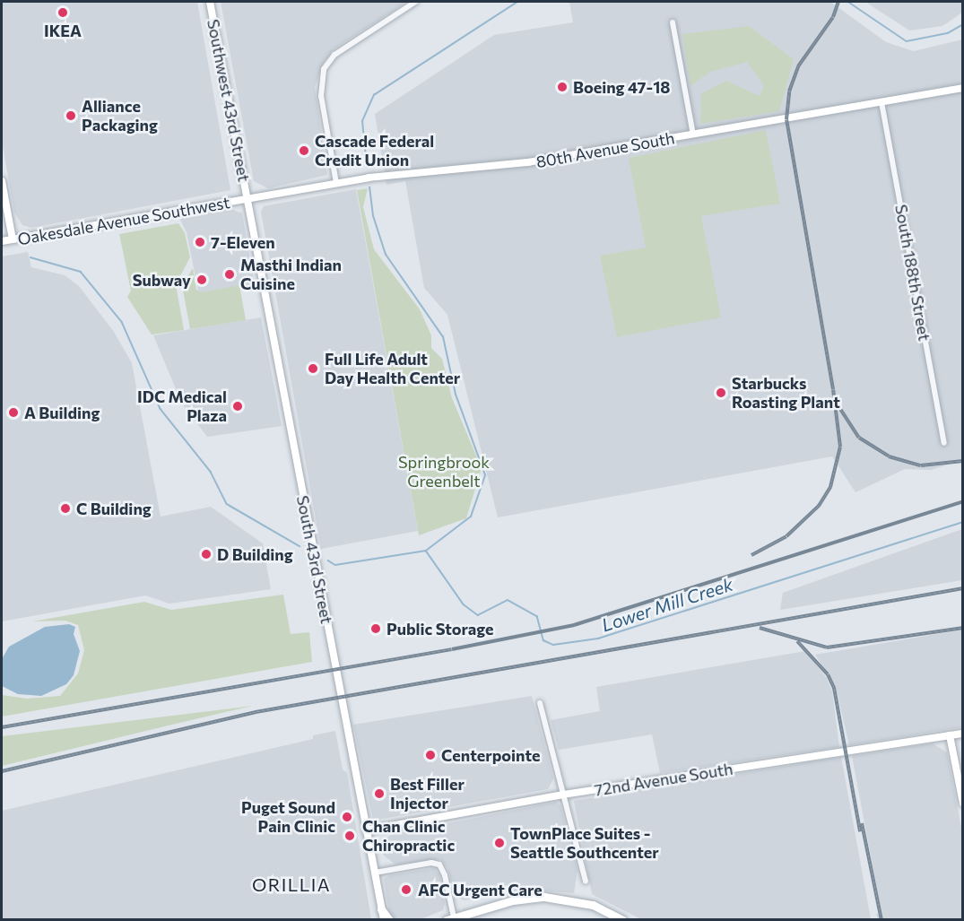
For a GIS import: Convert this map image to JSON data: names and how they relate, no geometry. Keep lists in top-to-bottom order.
{
  "streets": {
    "street": [
      "Southwest 43rd Street",
      "80th Avenue South",
      "Oakesdale Avenue Southwest",
      "South 188th Street",
      "South 43rd Street",
      "72nd Avenue South"
    ]
  },
  "crossings": [
    ["Southwest 43rd Street", "80th Avenue South"],
    ["Southwest 43rd Street", "Oakesdale Avenue Southwest"],
    ["Southwest 43rd Street", "South 43rd Street"],
    ["80th Avenue South", "Oakesdale Avenue Southwest"],
    ["80th Avenue South", "South 188th Street"],
    ["80th Avenue South", "South 43rd Street"],
    ["Oakesdale Avenue Southwest", "South 43rd Street"],
    ["South 43rd Street", "72nd Avenue South"]
  ],
  "districts": ["ORILLIA"],
  "water": ["Lower Mill Creek"],
  "parks": ["Springbrook Greenbelt"],
  "places": [
    "IKEA",
    "Boeing 47-18",
    "Alliance Packaging",
    "Cascade Federal Credit Union",
    "7-Eleven",
    "Masthi Indian Cuisine",
    "Subway",
    "Full Life Adult Day Health Center",
    "Starbucks Roasting Plant",
    "IDC Medical Plaza",
    "A Building",
    "C Building",
    "D Building",
    "Public Storage",
    "Centerpointe",
    "Best Filler Injector",
    "Puget Sound Pain Clinic",
    "Chan Clinic Chiropractic",
    "TownPlace Suites - Seattle Southcenter",
    "AFC Urgent Care"
  ]
}
